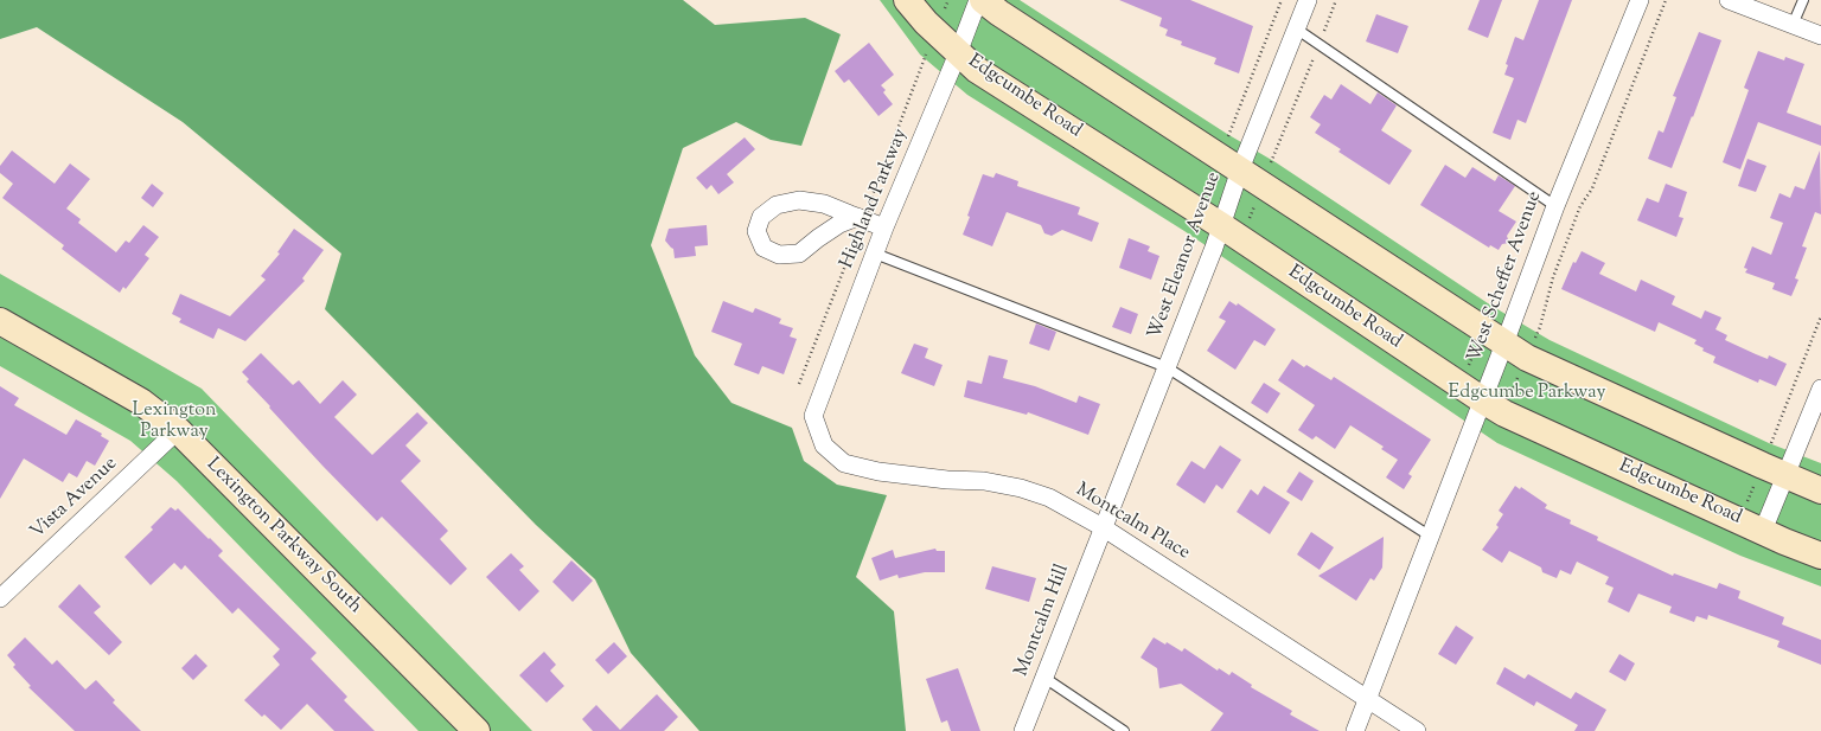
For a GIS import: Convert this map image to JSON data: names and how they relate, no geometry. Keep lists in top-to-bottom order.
{
  "streets": {
    "street": [
      "Edgcumbe Road",
      "Highland Parkway",
      "West Eleanor Avenue",
      "West Scheffer Avenue",
      "Vista Avenue",
      "Montcalm Place",
      "Lexington Parkway South",
      "Montcalm Hill"
    ]
  },
  "crossings": [
    ["Edgcumbe Road", "Highland Parkway"],
    ["Edgcumbe Road", "West Eleanor Avenue"],
    ["Edgcumbe Road", "West Scheffer Avenue"],
    ["Highland Parkway", "Montcalm Place"],
    ["West Eleanor Avenue", "Montcalm Place"],
    ["West Eleanor Avenue", "Montcalm Hill"],
    ["West Scheffer Avenue", "Montcalm Place"],
    ["Vista Avenue", "Lexington Parkway South"],
    ["Montcalm Place", "Montcalm Hill"]
  ],
  "parks": ["Edgcumbe Parkway", "Lexington Parkway"]
}
